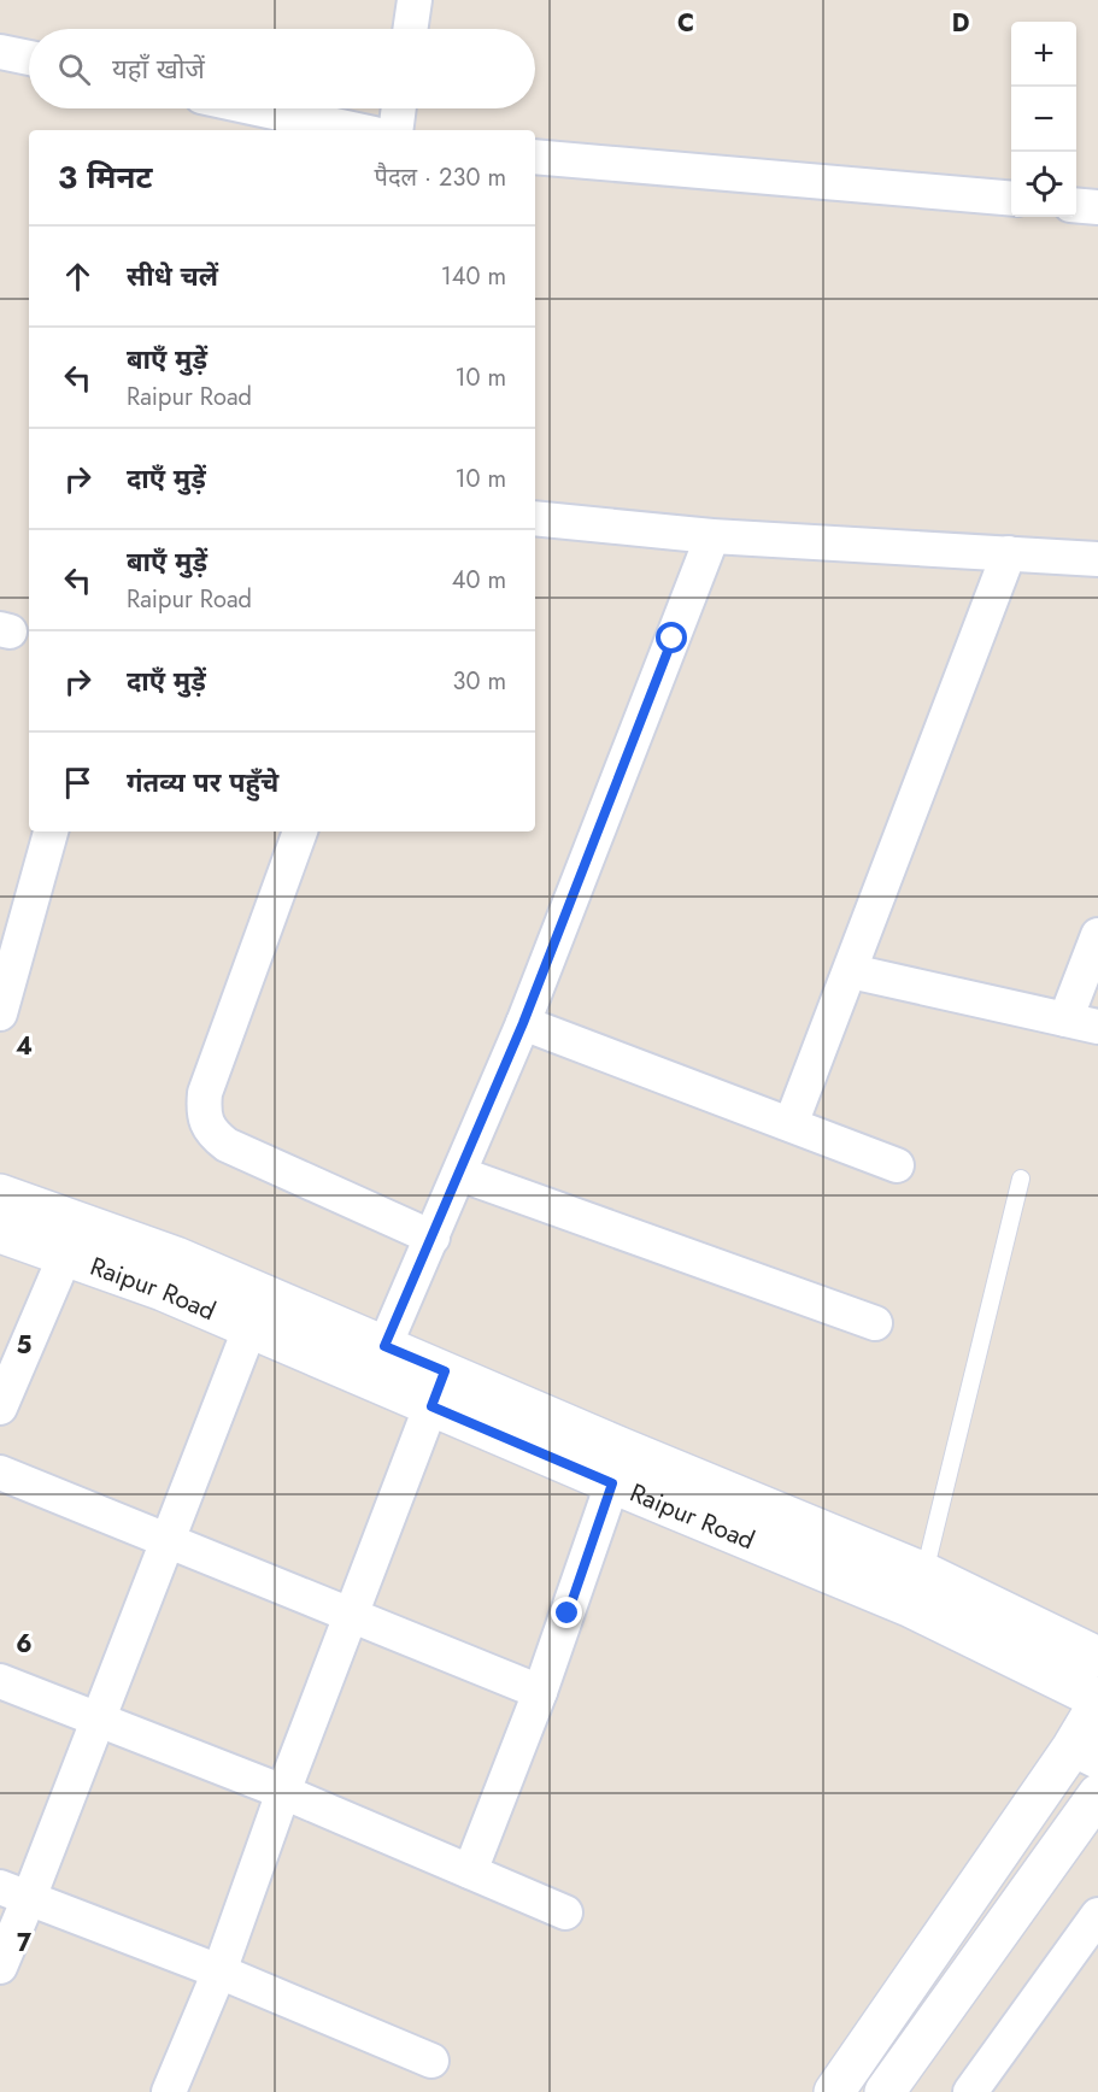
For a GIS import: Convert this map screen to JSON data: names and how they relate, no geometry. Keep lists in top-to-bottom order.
{
  "streets": {
    "main road": ["Raipur Road"]
  },
  "page": {
    "map_buttons": ["+", "−"],
    "search": "यहाँ खोजें",
    "heading": ["3 मिनट", "पैदल · 230 m"],
    "list": [
      ["सीधे चलें", "140 m"],
      ["बाएँ मुड़ें", "Raipur Road", "10 m"],
      ["दाएँ मुड़ें", "10 m"],
      ["बाएँ मुड़ें", "Raipur Road", "40 m"],
      ["दाएँ मुड़ें", "30 m"],
      "गंतव्य पर पहुँचे"
    ]
  },
  "grid": {
    "columns": ["C", "D"],
    "rows": [
      "4",
      "5",
      "6",
      "7"
    ]
  }
}
